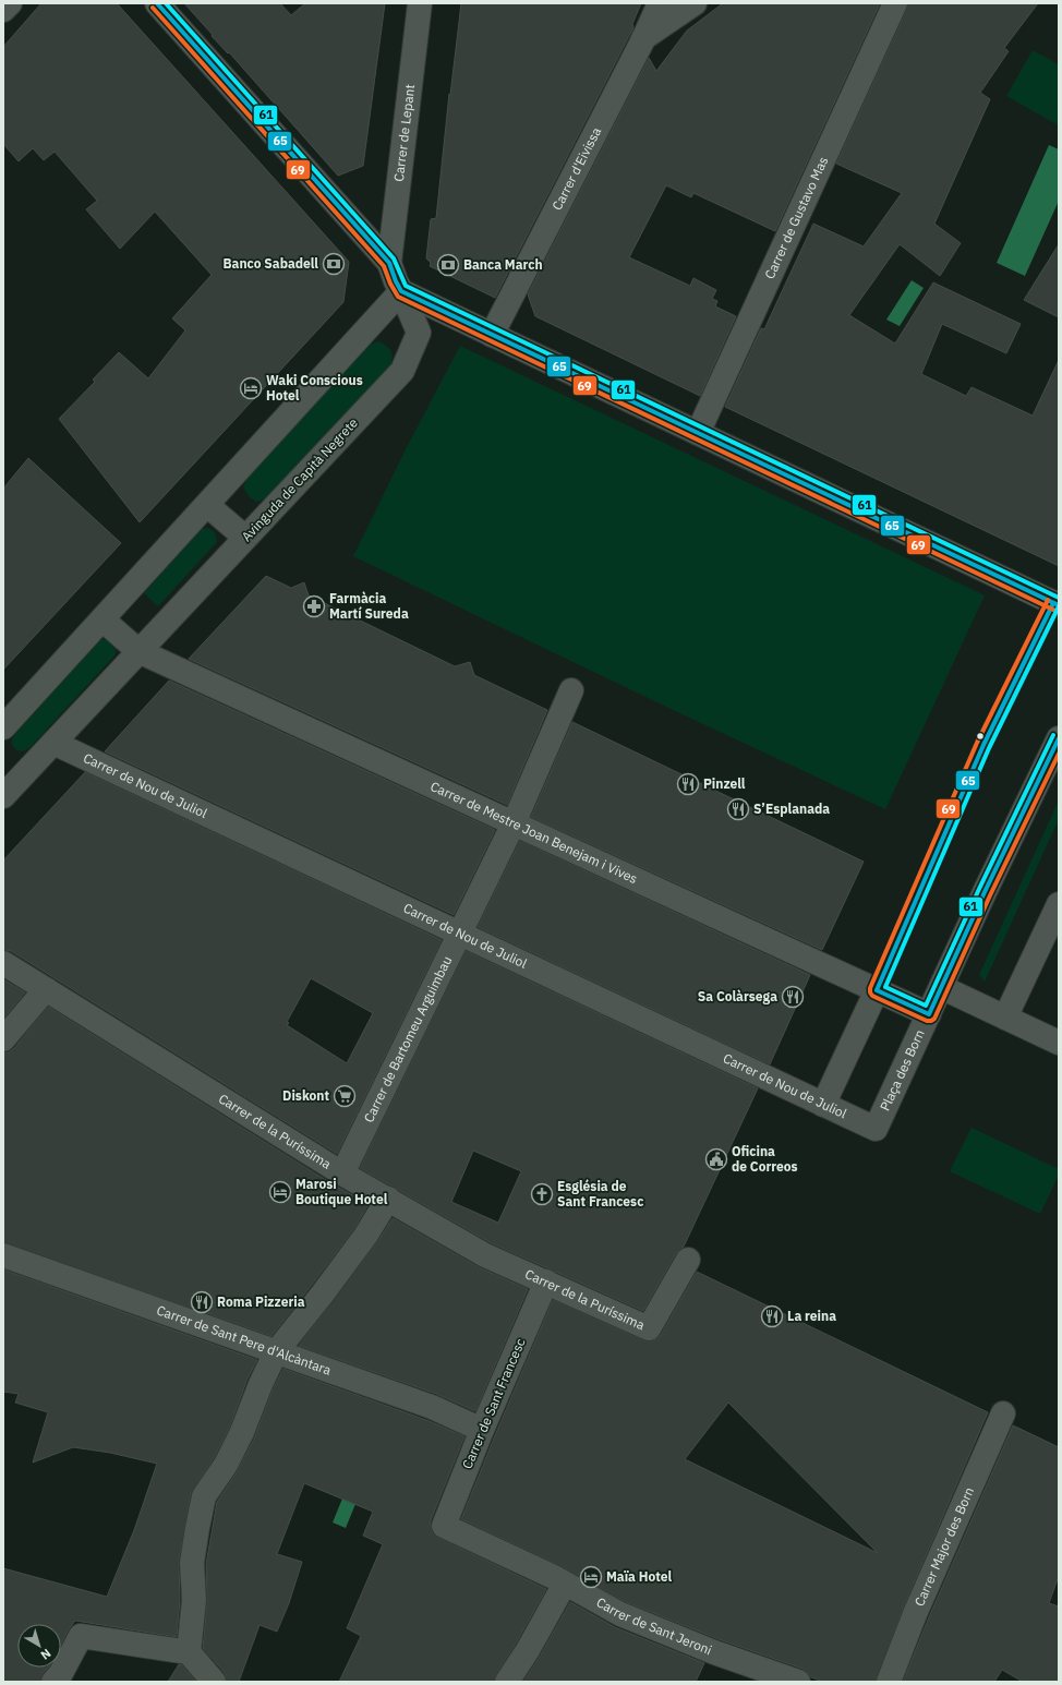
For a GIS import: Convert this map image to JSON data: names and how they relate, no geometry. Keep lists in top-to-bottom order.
{
  "streets": {
    "street": [
      "Carrer de Lepant",
      "Carrer d'Eivissa",
      "Carrer de Gustavo Mas",
      "Avinguda de Capità Negrete",
      "Carrer de Nou de Juliol",
      "Carrer de Mestre Joan Benejam i Vives",
      "Carrer de Bartomeu Arguimbau",
      "Plaça des Born",
      "Carrer de la Puríssima",
      "Carrer de Sant Pere d'Alcàntara",
      "Carrer de Sant Francesc",
      "Carrer Major des Born",
      "Carrer de Sant Jeroni"
    ]
  },
  "crossings": [
    ["Carrer de Lepant", "Avinguda de Capità Negrete"],
    ["Avinguda de Capità Negrete", "Carrer de Nou de Juliol"],
    ["Avinguda de Capità Negrete", "Carrer de Mestre Joan Benejam i Vives"],
    ["Carrer de Nou de Juliol", "Carrer de Bartomeu Arguimbau"],
    ["Carrer de Nou de Juliol", "Plaça des Born"],
    ["Carrer de Mestre Joan Benejam i Vives", "Carrer de Bartomeu Arguimbau"],
    ["Carrer de Mestre Joan Benejam i Vives", "Plaça des Born"],
    ["Carrer de Bartomeu Arguimbau", "Carrer de la Puríssima"],
    ["Carrer de la Puríssima", "Carrer de Sant Francesc"],
    ["Carrer de Sant Pere d'Alcàntara", "Carrer de Sant Francesc"],
    ["Carrer de Sant Francesc", "Carrer de Sant Jeroni"]
  ],
  "places": {
    "bank": ["Banco Sabadell", "Banca March"],
    "hotel": ["Waki Conscious Hotel", "Marosi Boutique Hotel", "Maïa Hotel"],
    "pharmacy": ["Farmàcia Martí Sureda"],
    "restaurant": [
      "Pinzell",
      "S’Esplanada",
      "Sa Colàrsega",
      "Roma Pizzeria",
      "La reina"
    ],
    "supermarket": ["Diskont"],
    "public building": ["Oficina de Correos"],
    "church": ["Església de Sant Francesc"]
  },
  "lines": ["transit line 65", "transit line 61", "transit line 69"],
  "north": "bottom right"
}
